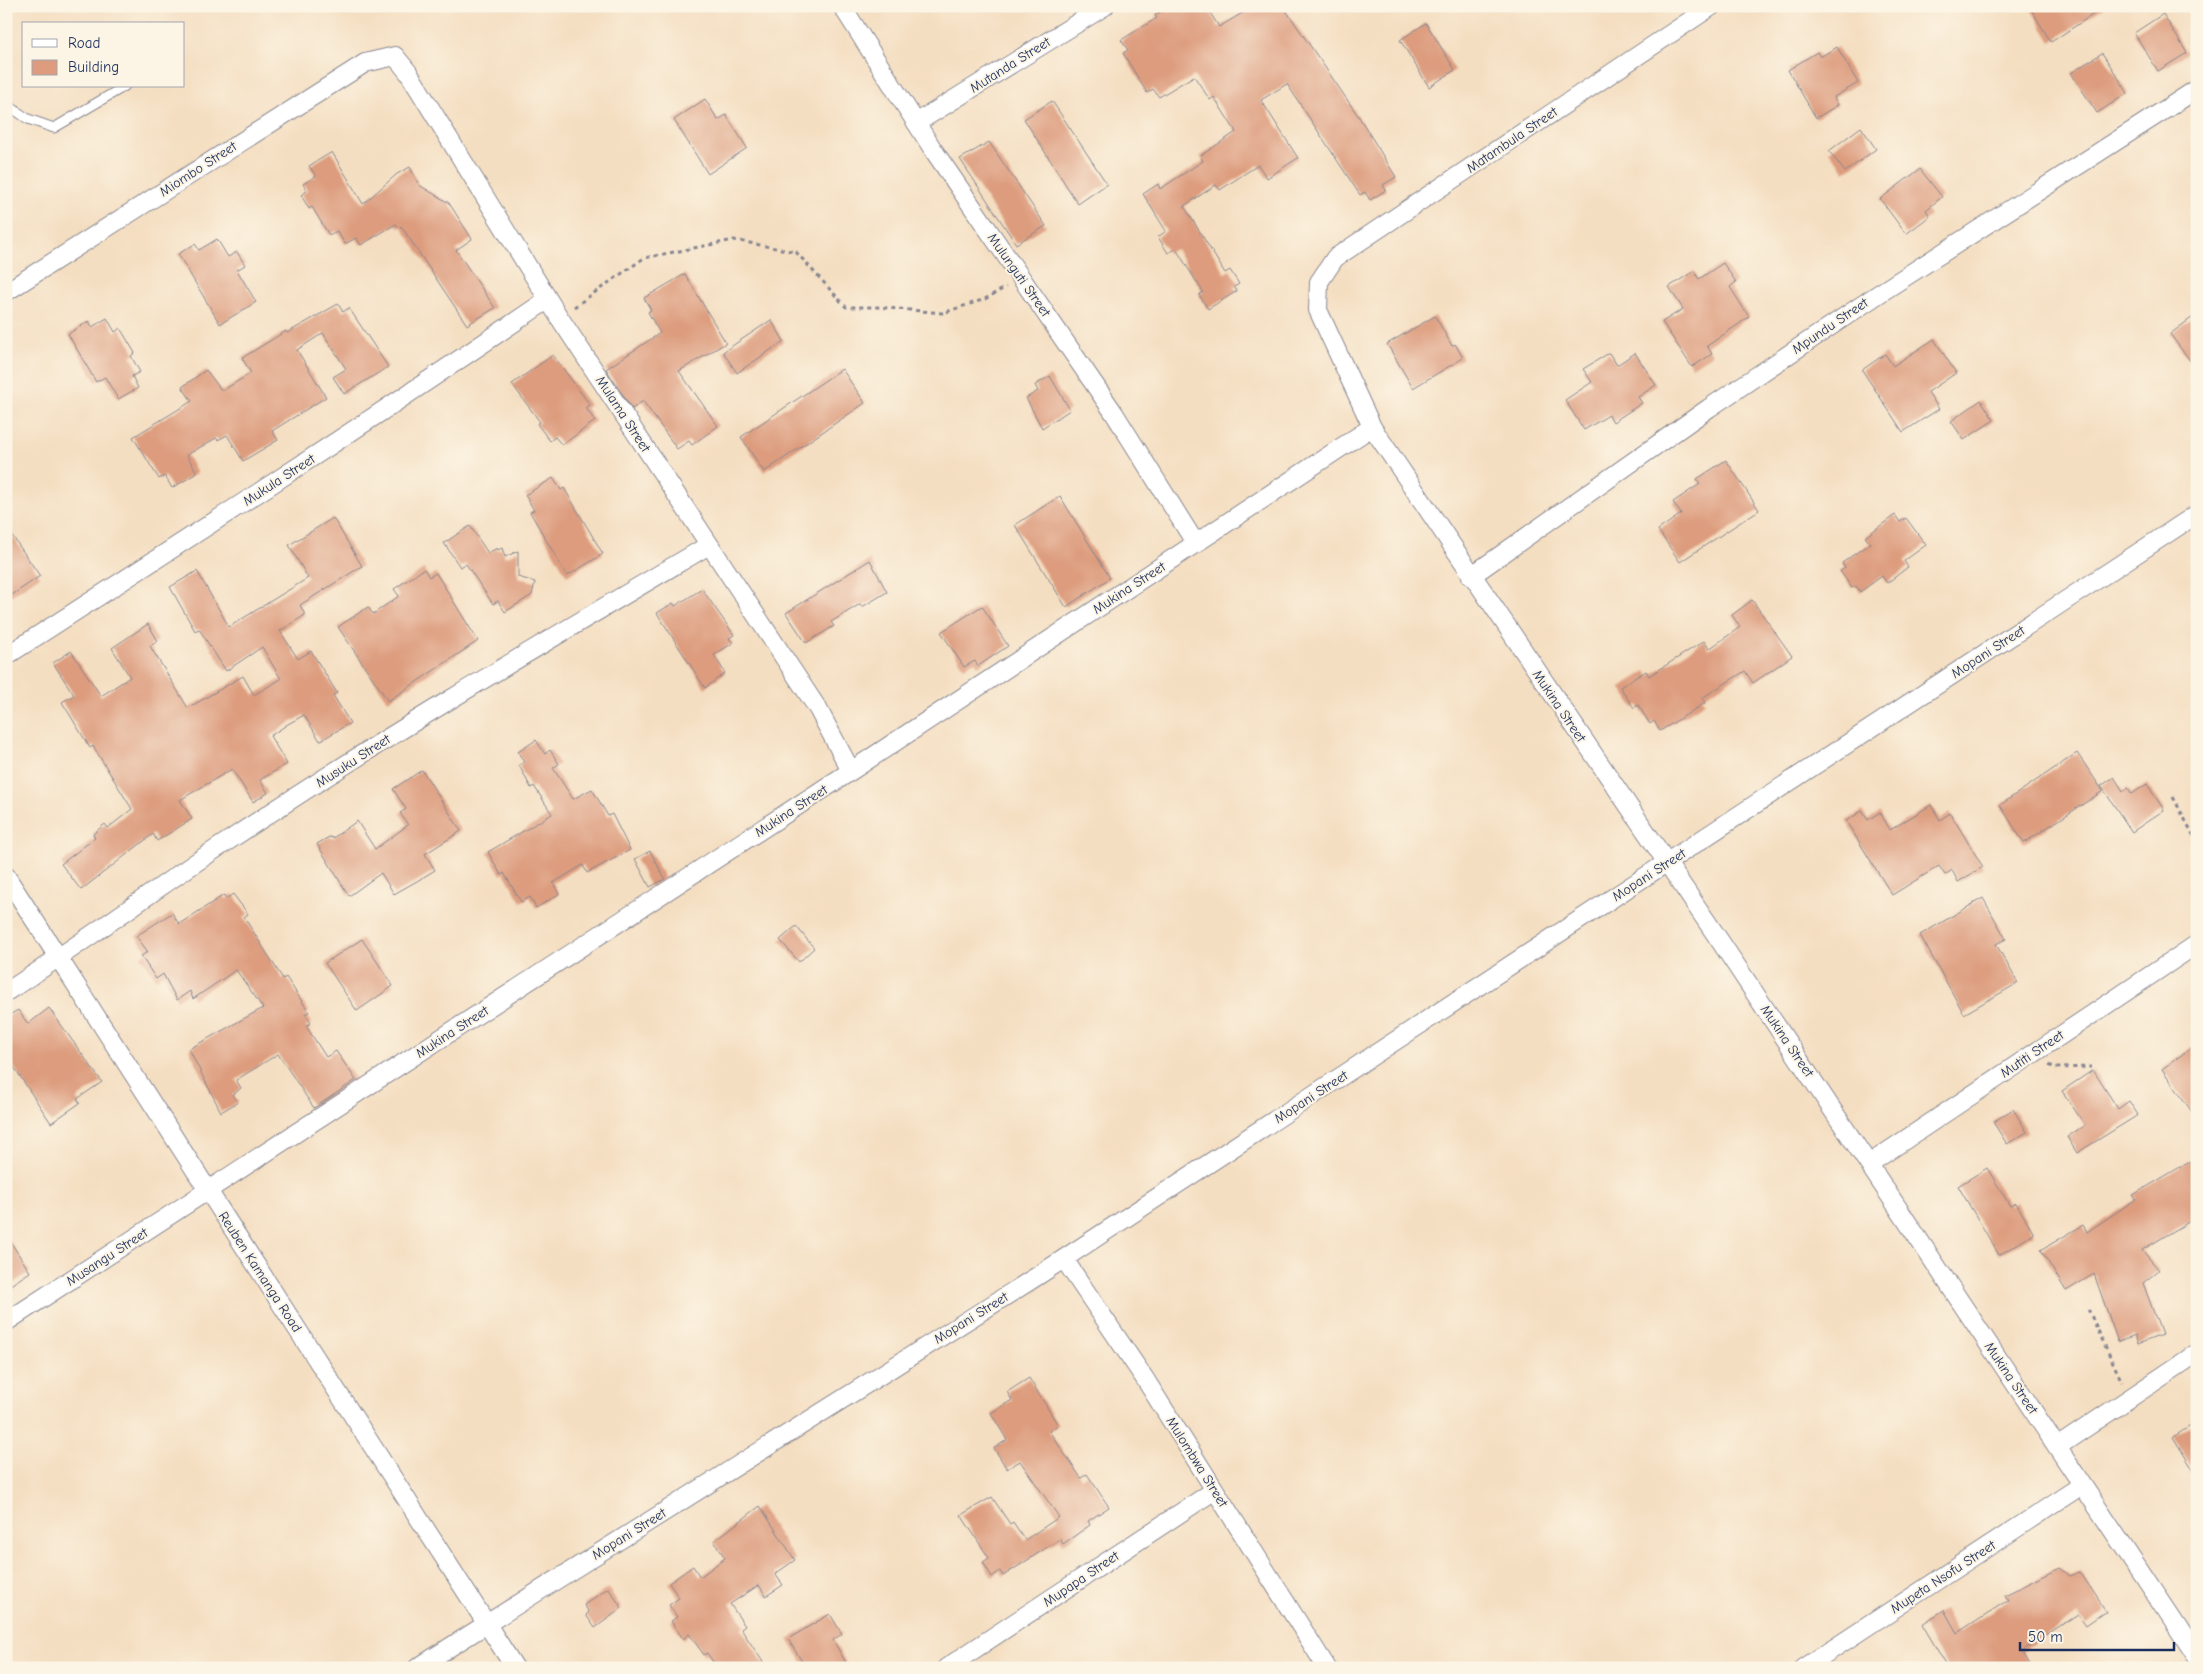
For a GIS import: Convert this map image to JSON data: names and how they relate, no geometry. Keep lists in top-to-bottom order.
{
  "streets": {
    "street": [
      "Mutanda Street",
      "Matambula Street",
      "Miombo Street",
      "Mulunguti Street",
      "Mpundu Street",
      "Mulama Street",
      "Mukula Street",
      "Mukina Street",
      "Mopani Street",
      "Musuku Street",
      "Mutiti Street",
      "Musangu Street",
      "Reuben Kamanga Road",
      "Mulombwa Street",
      "Mupeta Nsofu Street",
      "Mupapa Street"
    ]
  },
  "crossings": [
    ["Mutanda Street", "Mulunguti Street"],
    ["Matambula Street", "Mukina Street"],
    ["Miombo Street", "Mulama Street"],
    ["Mulunguti Street", "Mukina Street"],
    ["Mpundu Street", "Mukina Street"],
    ["Mulama Street", "Mukula Street"],
    ["Mulama Street", "Mukina Street"],
    ["Mulama Street", "Musuku Street"],
    ["Mukina Street", "Mopani Street"],
    ["Mukina Street", "Mutiti Street"],
    ["Mukina Street", "Musangu Street"],
    ["Mukina Street", "Reuben Kamanga Road"],
    ["Mukina Street", "Mupeta Nsofu Street"],
    ["Mopani Street", "Reuben Kamanga Road"],
    ["Mopani Street", "Mulombwa Street"],
    ["Musuku Street", "Reuben Kamanga Road"],
    ["Musangu Street", "Reuben Kamanga Road"],
    ["Mulombwa Street", "Mupapa Street"]
  ],
  "legend": ["Road", "Building"],
  "scale_bar": "50 m"
}
